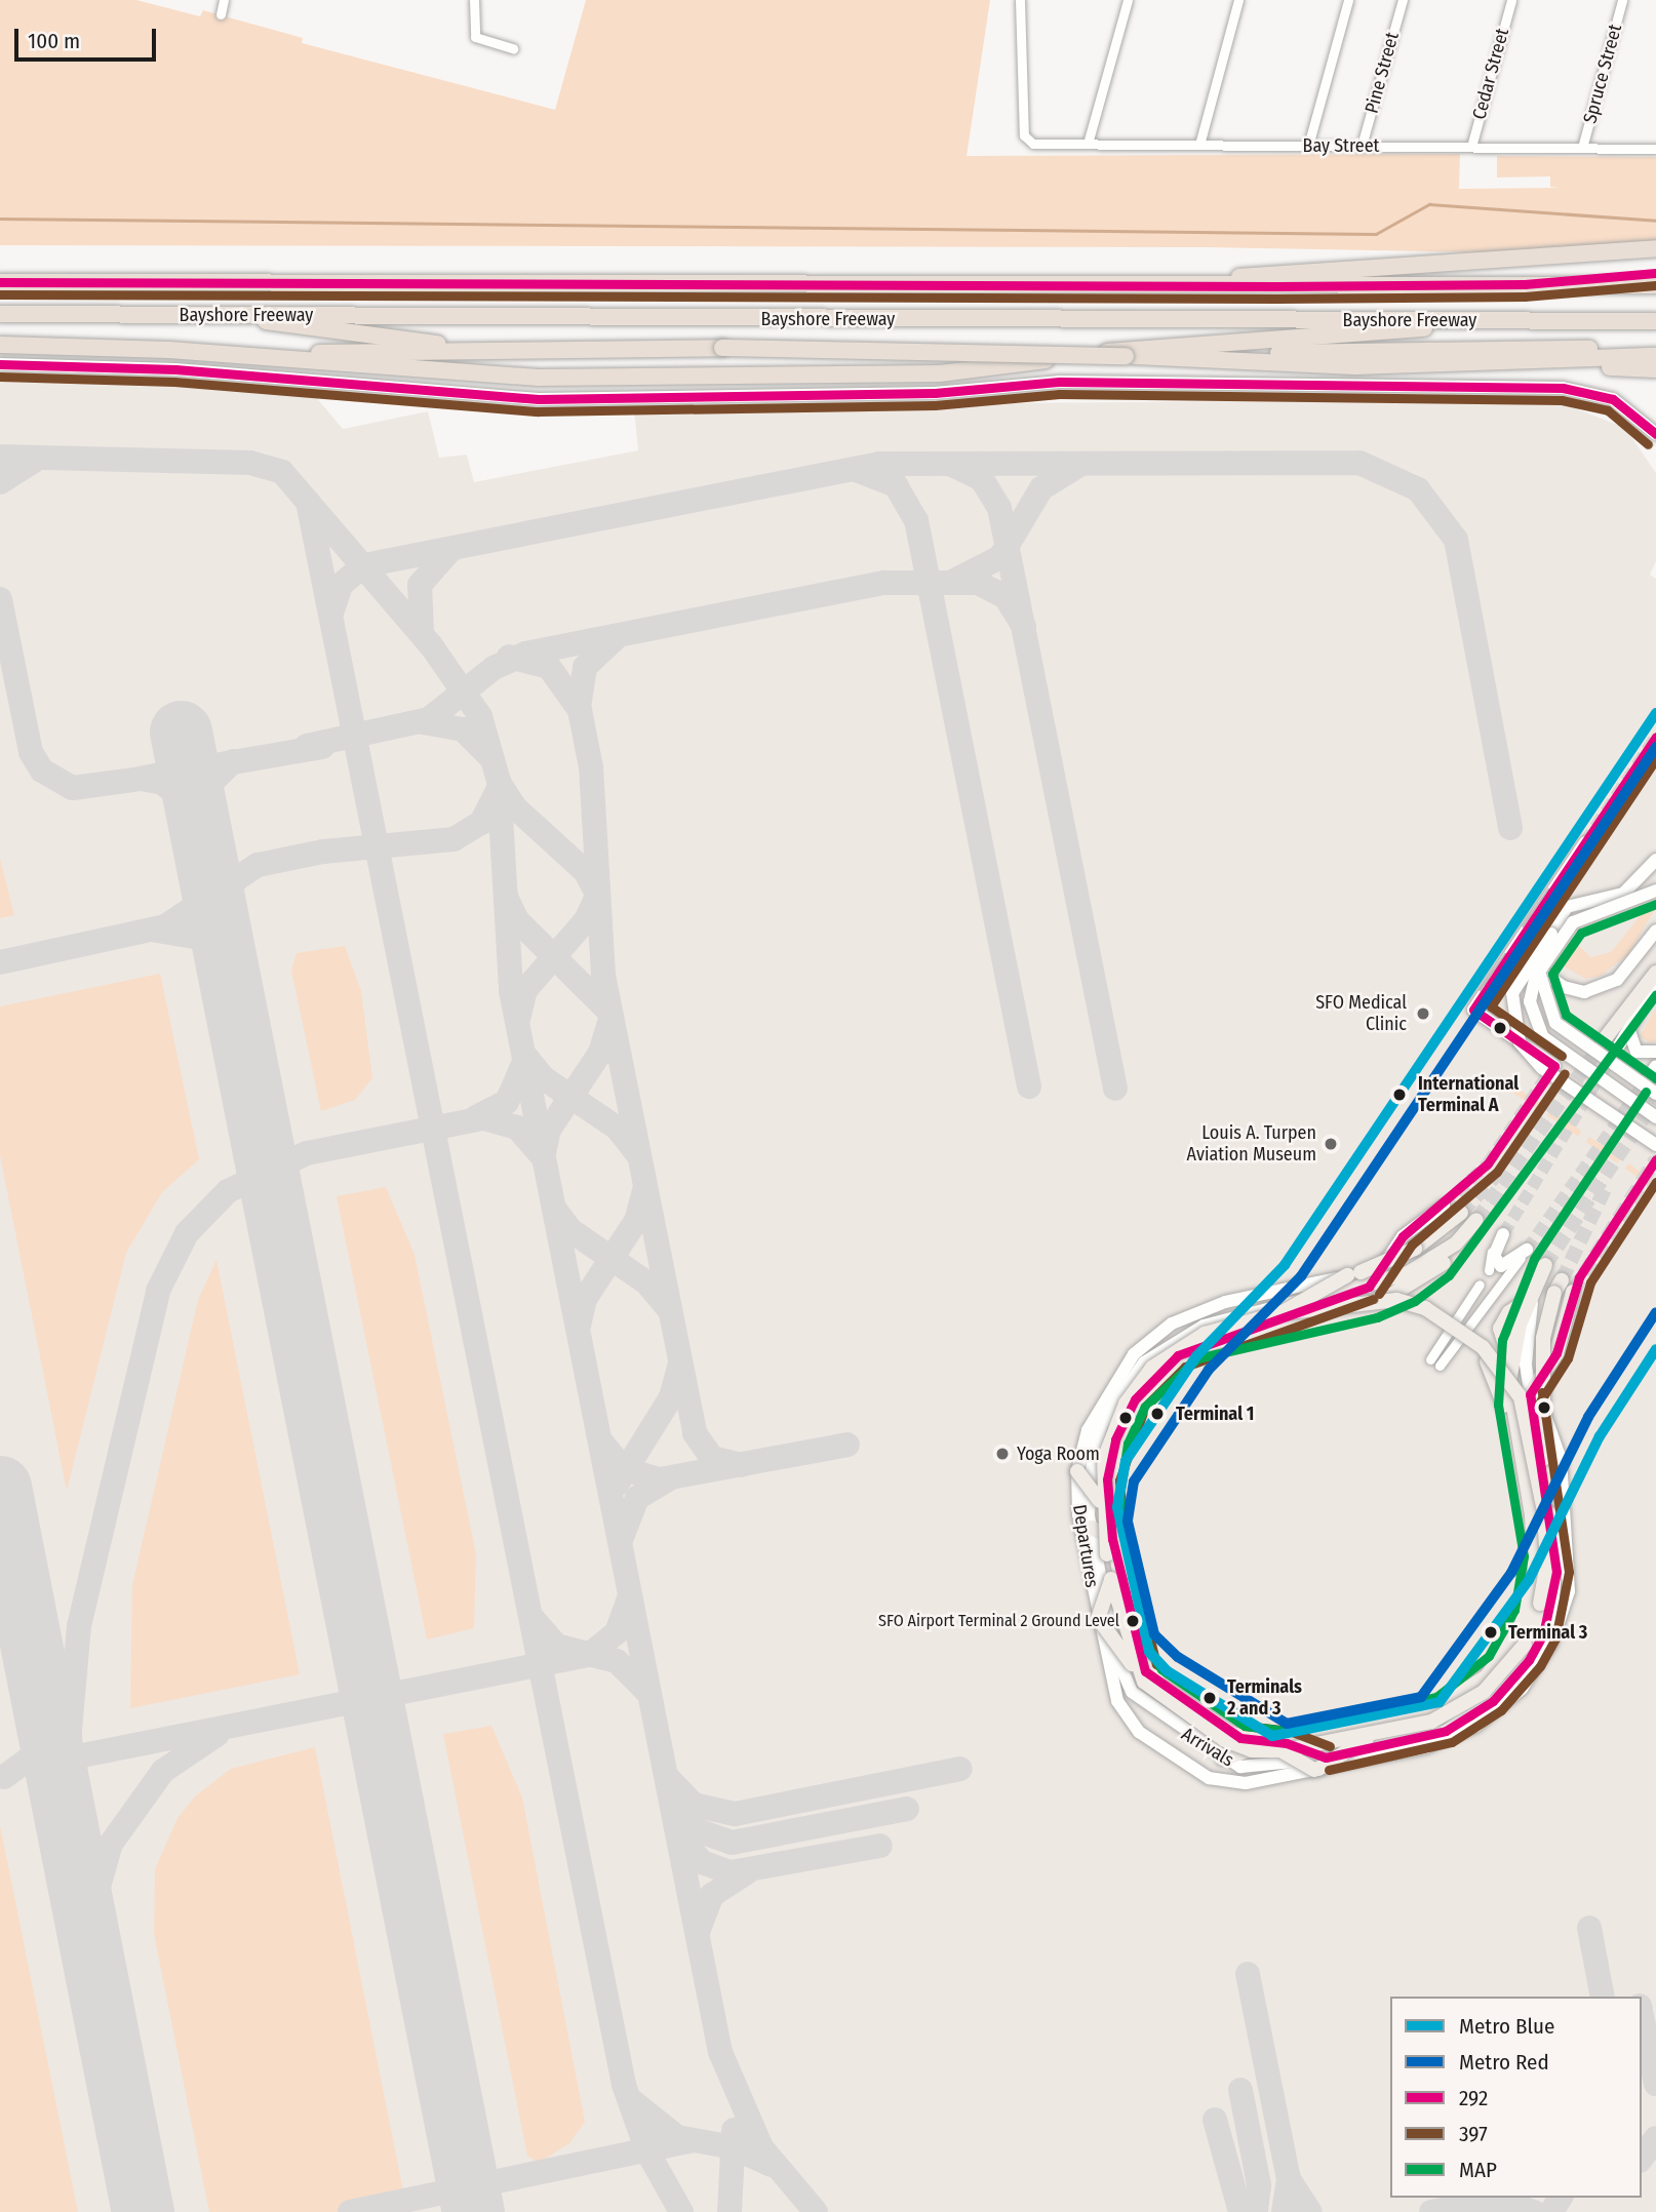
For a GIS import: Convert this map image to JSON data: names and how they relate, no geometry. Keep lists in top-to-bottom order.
{
  "streets": {
    "highway": ["Bayshore Freeway"],
    "main road": ["Departures", "Arrivals"],
    "street": [
      "Pine Street",
      "Cedar Street",
      "Spruce Street",
      "Bay Street"
    ]
  },
  "crossings": [
    ["Pine Street", "Bay Street"],
    ["Cedar Street", "Bay Street"],
    ["Spruce Street", "Bay Street"],
    ["Departures", "Arrivals"]
  ],
  "places": [
    "SFO Medical Clinic",
    "International Terminal A",
    "Louis A. Turpen Aviation Museum",
    "Terminal 1",
    "Yoga Room",
    "SFO Airport Terminal 2 Ground Level",
    "Terminal 3",
    "Terminals 2 and 3"
  ],
  "lines": [
    "transit line 292",
    "transit line 397",
    "metro line Blue",
    "metro line Red",
    "transit line MAP"
  ],
  "legend": [
    "Metro Blue",
    "Metro Red",
    "292",
    "397",
    "MAP"
  ],
  "scale_bar": "100 m"
}
